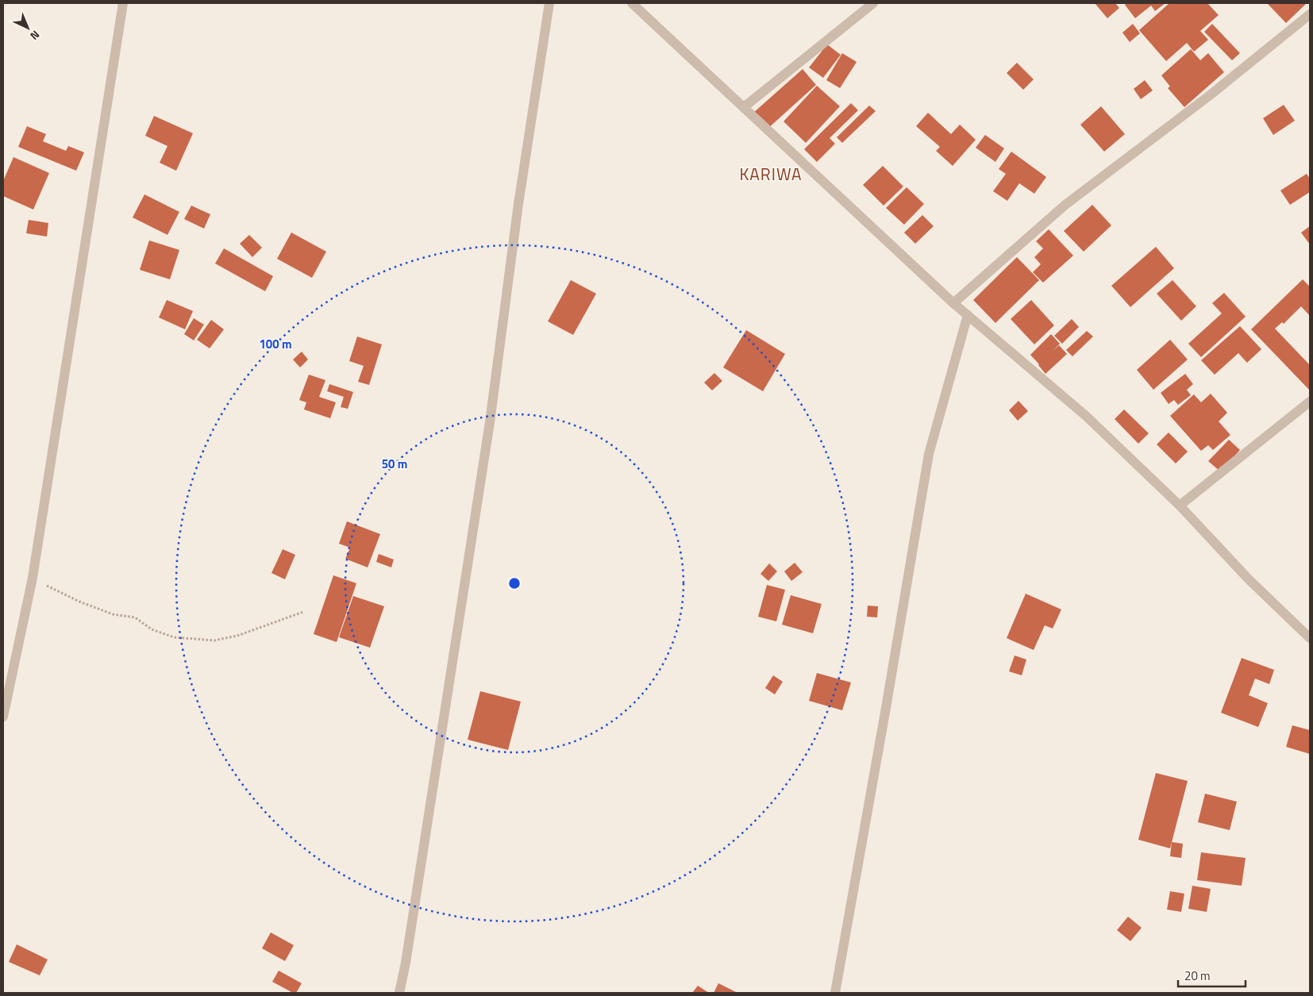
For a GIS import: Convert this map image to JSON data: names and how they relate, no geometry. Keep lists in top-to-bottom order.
{
  "districts": ["KARIWA"],
  "scale_bar": "20 m",
  "north": "bottom right",
  "rings": ["100 m", "50 m"]
}
